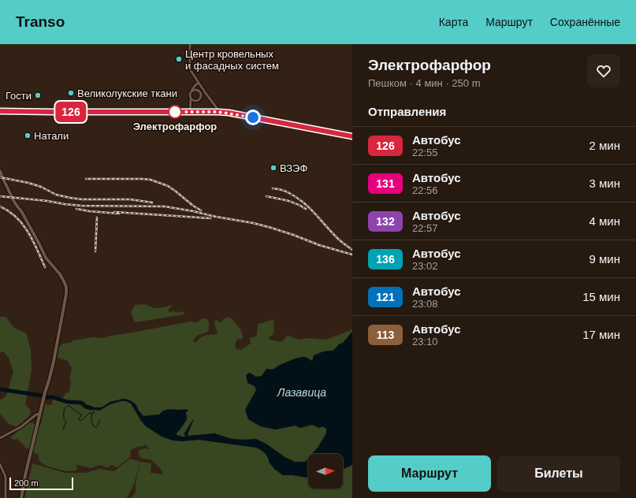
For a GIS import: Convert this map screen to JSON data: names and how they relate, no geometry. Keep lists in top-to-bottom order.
{
  "water": ["Лазавица"],
  "places": [
    "Центр кровельных и фасадных систем",
    "Великолукские ткани",
    "Гости",
    "Электрофарфор",
    "Натали",
    "ВЗЭФ"
  ],
  "lines": ["bus line 126"],
  "scale_bar": "200 m",
  "north": "right",
  "page": {
    "header": "Transo",
    "nav": ["Карта", "Маршрут", "Сохранённые"],
    "on_map": "126",
    "heading": [
      ["Электрофарфор", "Пешком · 4 мин · 250 m"],
      "Отправления"
    ],
    "list": [
      {
        "mark": "126",
        "name": "Автобус",
        "note": "22:55",
        "value": "2 мин"
      },
      {
        "mark": "131",
        "name": "Автобус",
        "note": "22:56",
        "value": "3 мин"
      },
      {
        "mark": "132",
        "name": "Автобус",
        "note": "22:57",
        "value": "4 мин"
      },
      {
        "mark": "136",
        "name": "Автобус",
        "note": "23:02",
        "value": "9 мин"
      },
      {
        "mark": "121",
        "name": "Автобус",
        "note": "23:08",
        "value": "15 мин"
      },
      {
        "mark": "113",
        "name": "Автобус",
        "note": "23:10",
        "value": "17 мин"
      }
    ],
    "buttons": ["Маршрут", "Билеты"],
    "scale": "200 m"
  }
}
